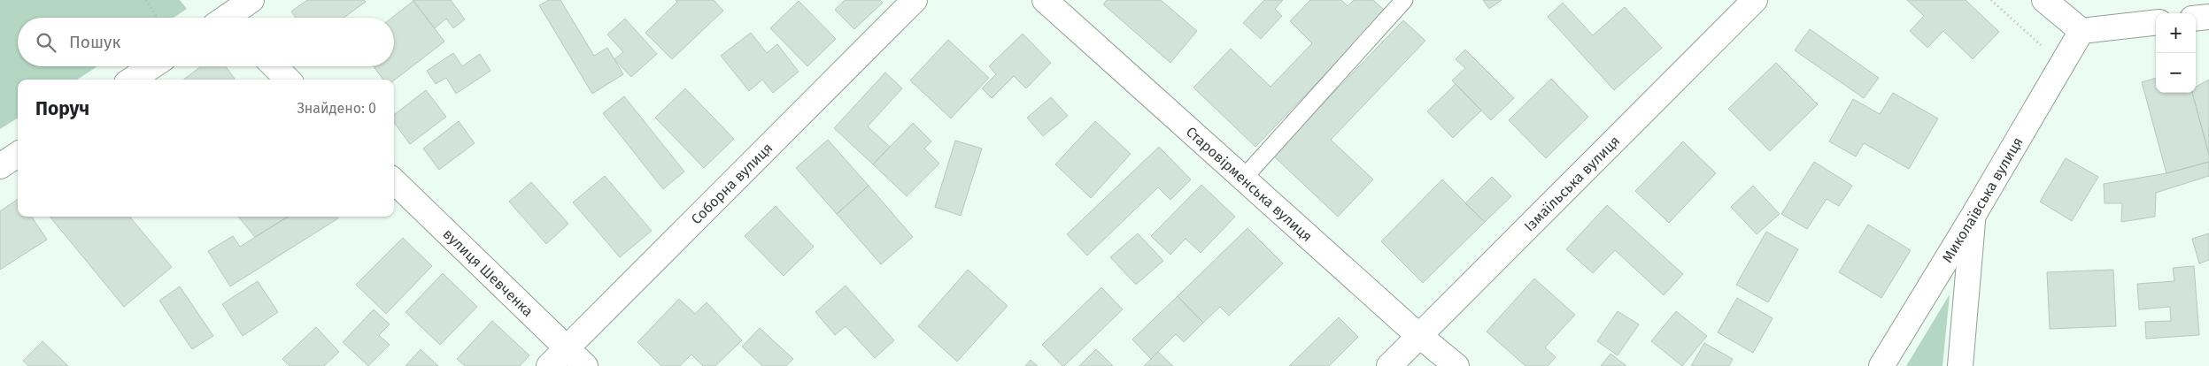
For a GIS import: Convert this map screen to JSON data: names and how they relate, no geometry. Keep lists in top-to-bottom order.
{
  "streets": {
    "street": [
      "Соборна вулиця",
      "Ізмаїльська вулиця",
      "Старовірменська вулиця",
      "Миколаївська вулиця",
      "вулиця Шевченка"
    ]
  },
  "crossings": [
    ["Соборна вулиця", "вулиця Шевченка"],
    ["Ізмаїльська вулиця", "Старовірменська вулиця"]
  ],
  "page": {
    "map_buttons": ["+", "−"],
    "search": "Пошук",
    "heading": ["Поруч", "Знайдено: 0"]
  }
}
